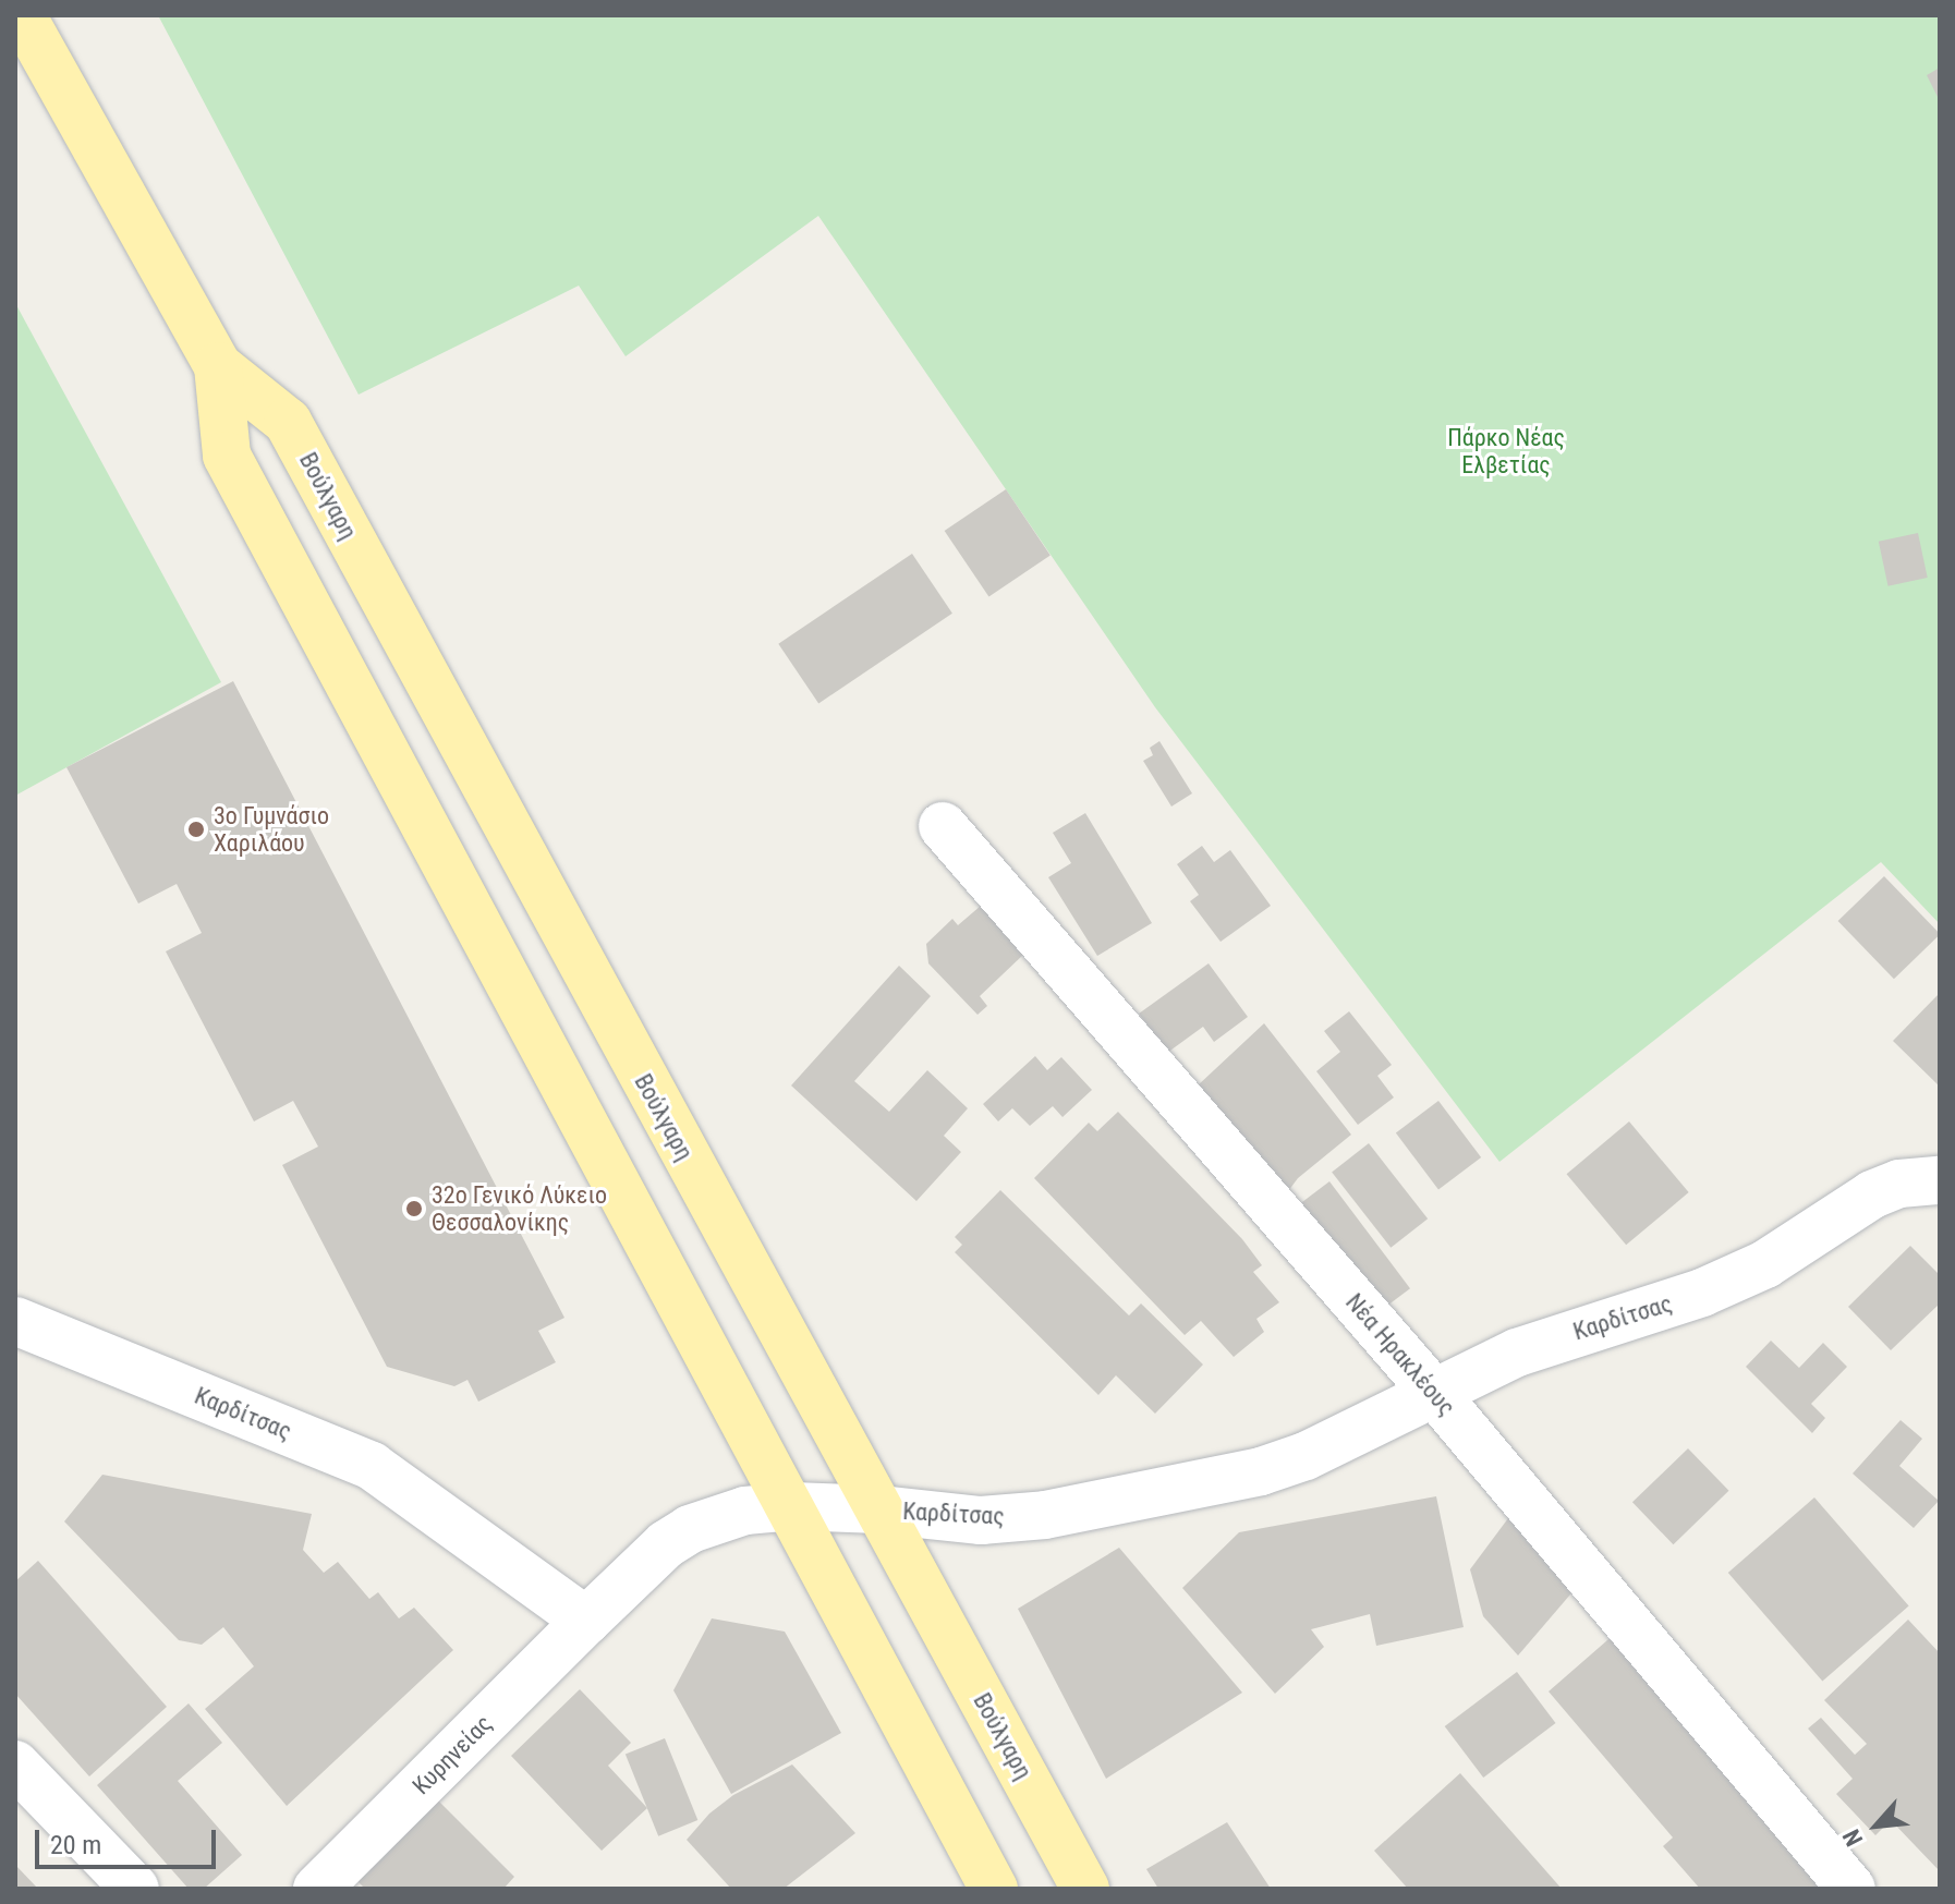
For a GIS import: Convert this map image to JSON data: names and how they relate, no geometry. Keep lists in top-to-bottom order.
{
  "streets": {
    "main road": ["Βούλγαρη"],
    "street": ["Καρδίτσας", "Νέα Ηρακλέους", "Κυρηνείας"]
  },
  "crossings": [
    ["Βούλγαρη", "Καρδίτσας"],
    ["Καρδίτσας", "Νέα Ηρακλέους"],
    ["Καρδίτσας", "Κυρηνείας"]
  ],
  "parks": ["Πάρκο Νέας Ελβετίας"],
  "places": ["3ο Γυμνάσιο Χαριλάου", "32ο Γενικό Λύκειο Θεσσαλονίκης"],
  "scale_bar": "20 m",
  "north": "bottom left"
}
